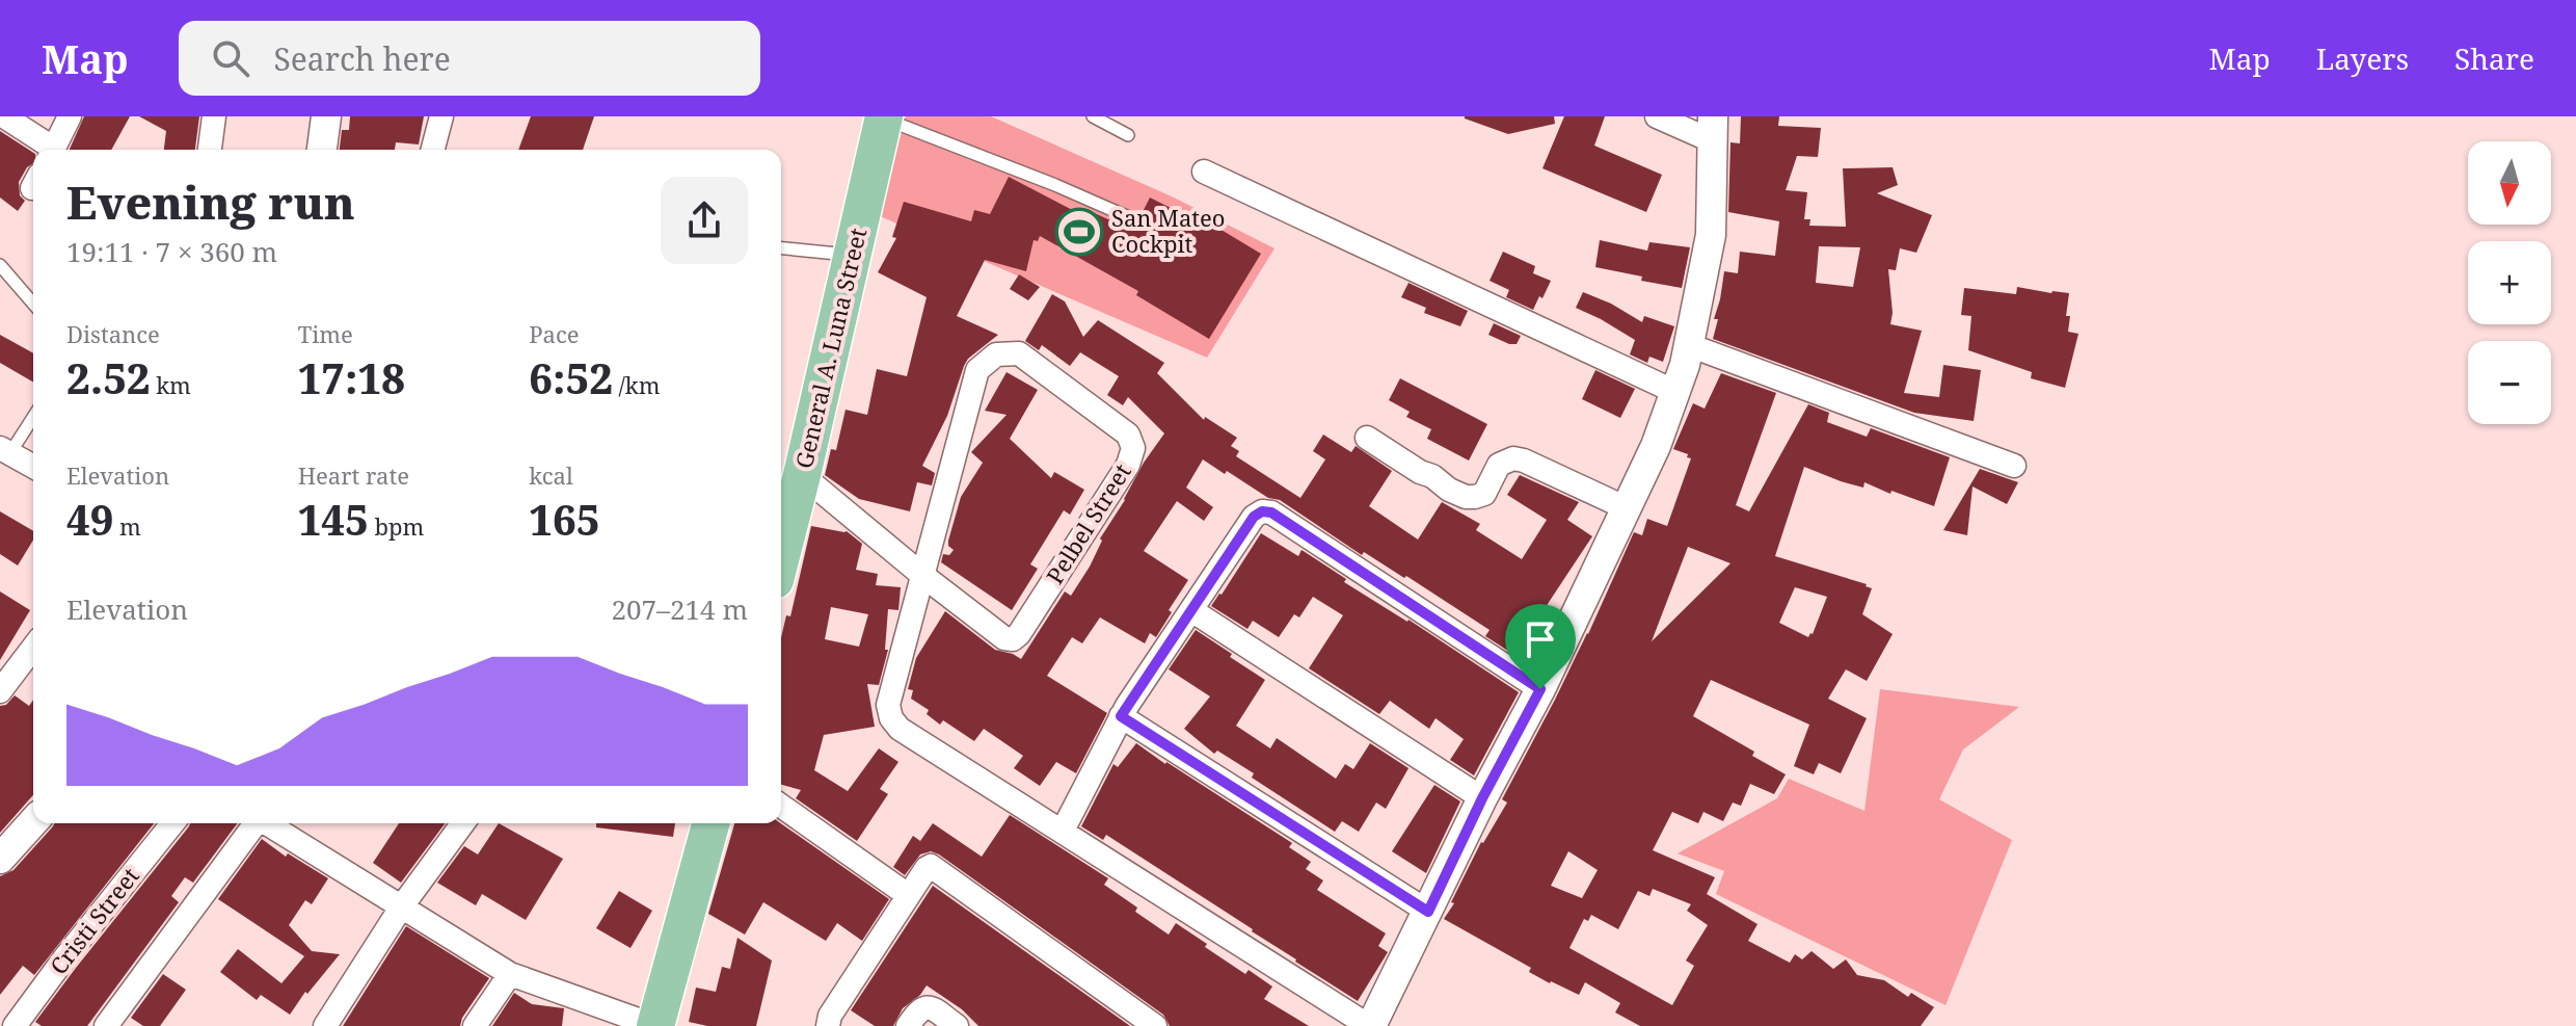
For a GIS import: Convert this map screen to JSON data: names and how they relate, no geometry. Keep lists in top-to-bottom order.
{
  "streets": {
    "main road": ["General A. Luna Street"],
    "street": ["Pelbel Street", "Cristi Street"]
  },
  "crossings": [
    ["General A. Luna Street", "Pelbel Street"]
  ],
  "places": {
    "sports": ["San Mateo Cockpit"]
  },
  "north": "bottom",
  "page": {
    "header": "Map",
    "search": "Search here",
    "nav": ["Map", "Layers", "Share"],
    "map_buttons": ["+", "−"],
    "heading": ["Evening run", "19:11 · 7 × 360 m"],
    "stats": [
      ["Distance", "2.52 km"],
      ["Time", "17:18"],
      ["Pace", "6:52 /km"],
      ["Elevation", "49 m"],
      ["Heart rate", "145 bpm"],
      ["kcal", "165"]
    ],
    "chart": ["Elevation", "207–214 m"]
  }
}
